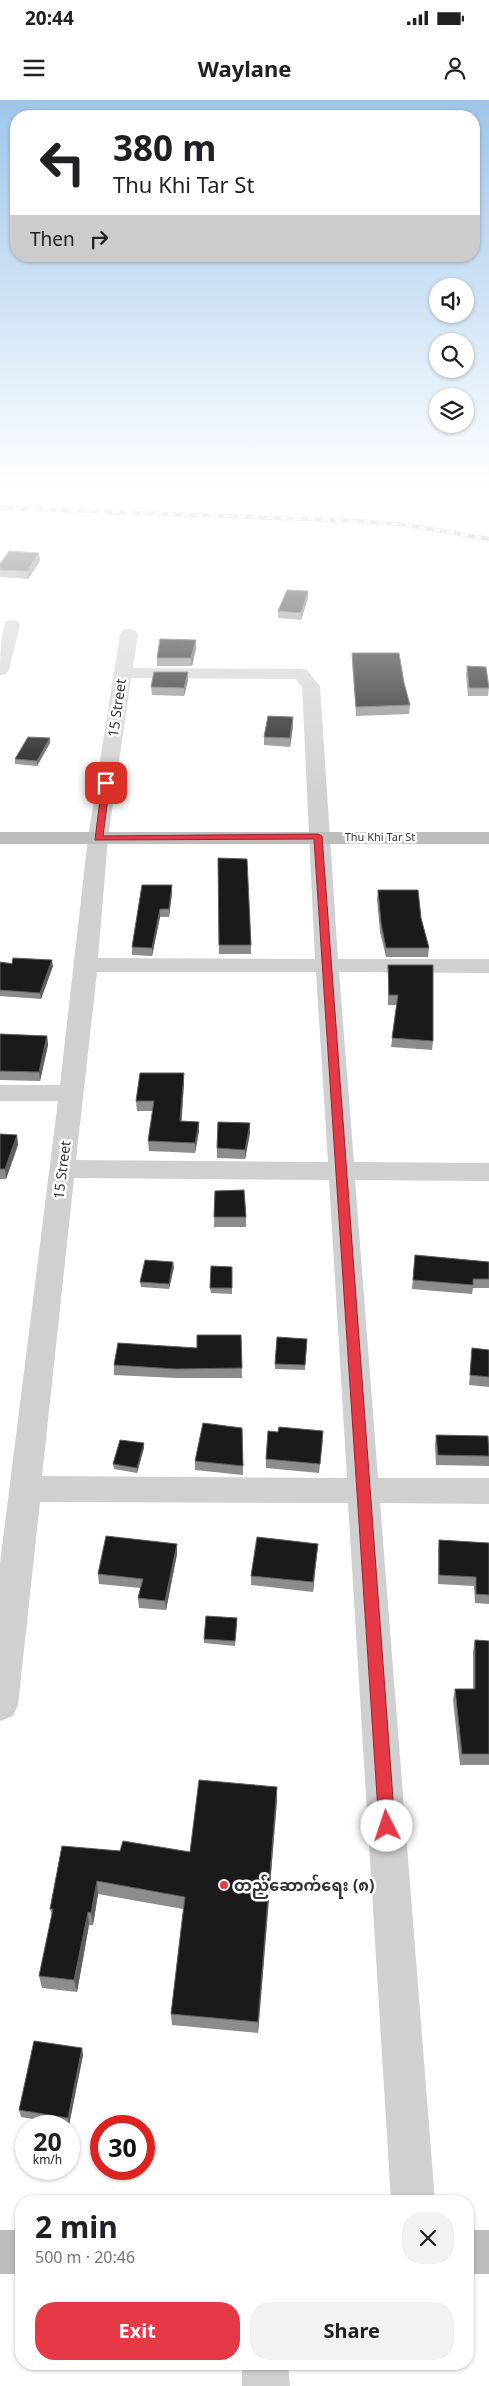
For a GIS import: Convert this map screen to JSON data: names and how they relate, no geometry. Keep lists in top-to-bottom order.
{
  "streets": {
    "street": ["15 Street", "Thu Khi Tar St"]
  },
  "crossings": [
    ["15 Street", "Thu Khi Tar St"]
  ],
  "places": ["တည်ဆောက်ရေး (၈)"],
  "page": {
    "status": "20:44",
    "header": "Waylane",
    "turn": ["380 m", "Thu Khi Tar St"],
    "then": "Then",
    "speed": "20 km/h",
    "limit": "30",
    "heading": ["2 min", "500 m · 20:46"],
    "buttons": ["Exit", "Share"]
  }
}
